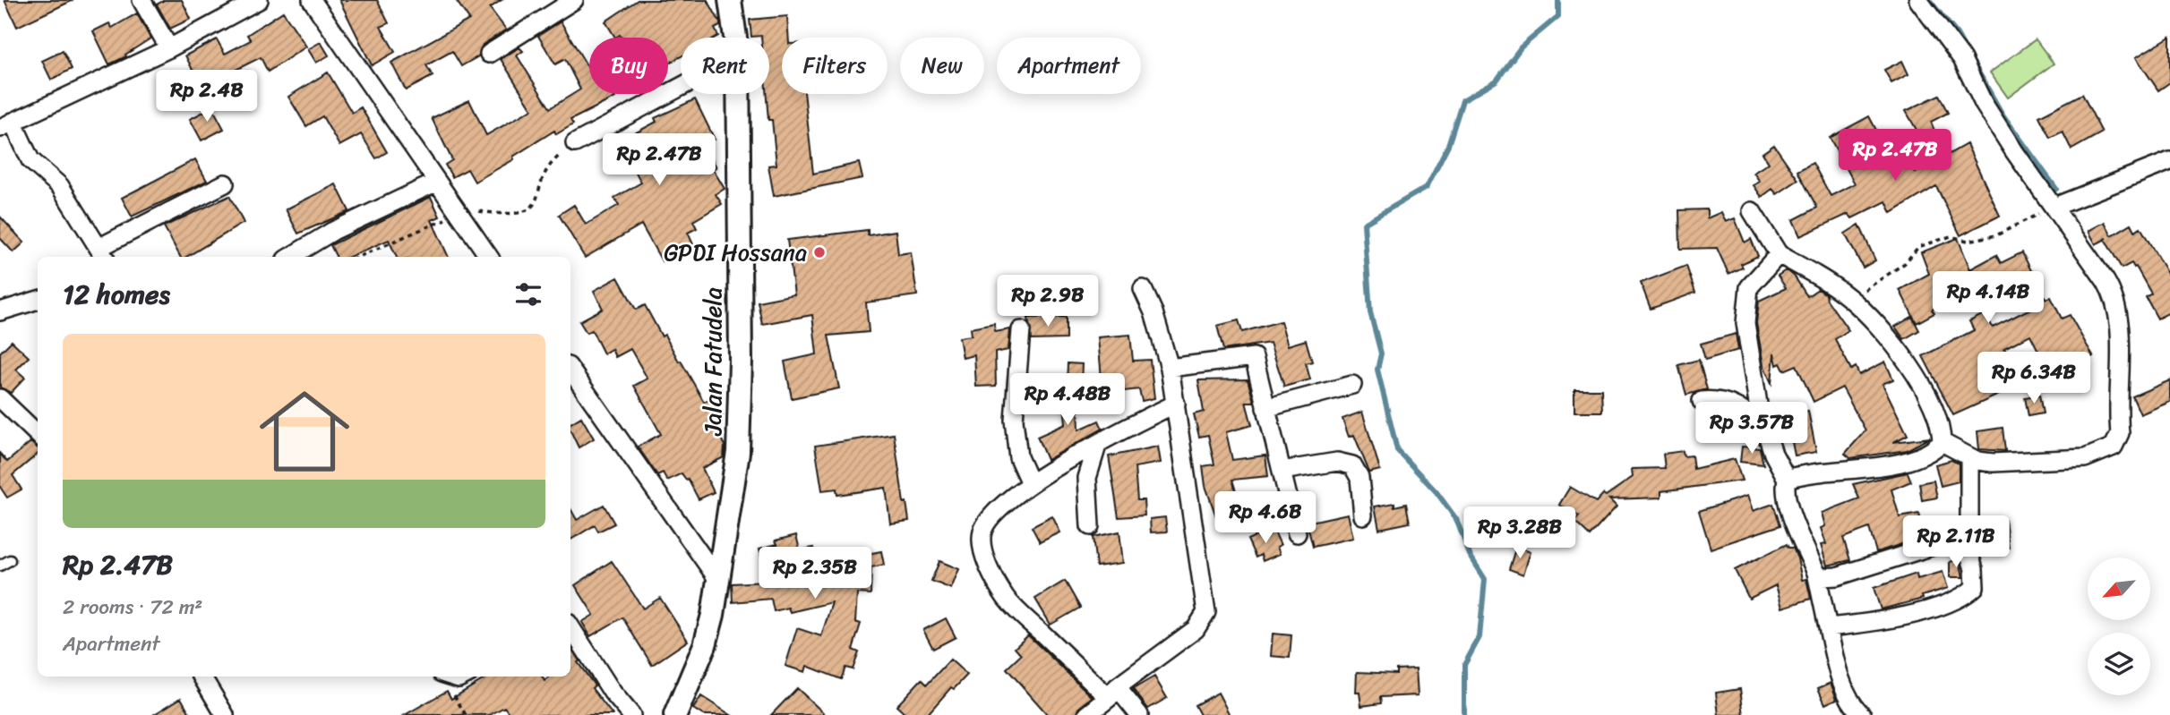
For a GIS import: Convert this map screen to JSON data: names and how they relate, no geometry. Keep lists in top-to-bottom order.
{
  "streets": {
    "street": ["Jalan Fatudela"]
  },
  "places": ["GPDI Hossana"],
  "north": "bottom left",
  "page": {
    "chip": [
      "Buy",
      "Rent",
      "Filters",
      "New",
      "Apartment"
    ],
    "price": [
      "Rp 2.4B",
      "Rp 2.47B",
      "Rp 2.47B",
      "Rp 4.14B",
      "Rp 2.9B",
      "Rp 6.34B",
      "Rp 4.48B",
      "Rp 3.57B",
      "Rp 4.6B",
      "Rp 3.28B",
      "Rp 2.11B",
      "Rp 2.35B"
    ],
    "heading": "12 homes",
    "list": [
      {
        "name": "Rp 2.47B",
        "note": "2 rooms · 72 m² · Apartment"
      }
    ]
  }
}
